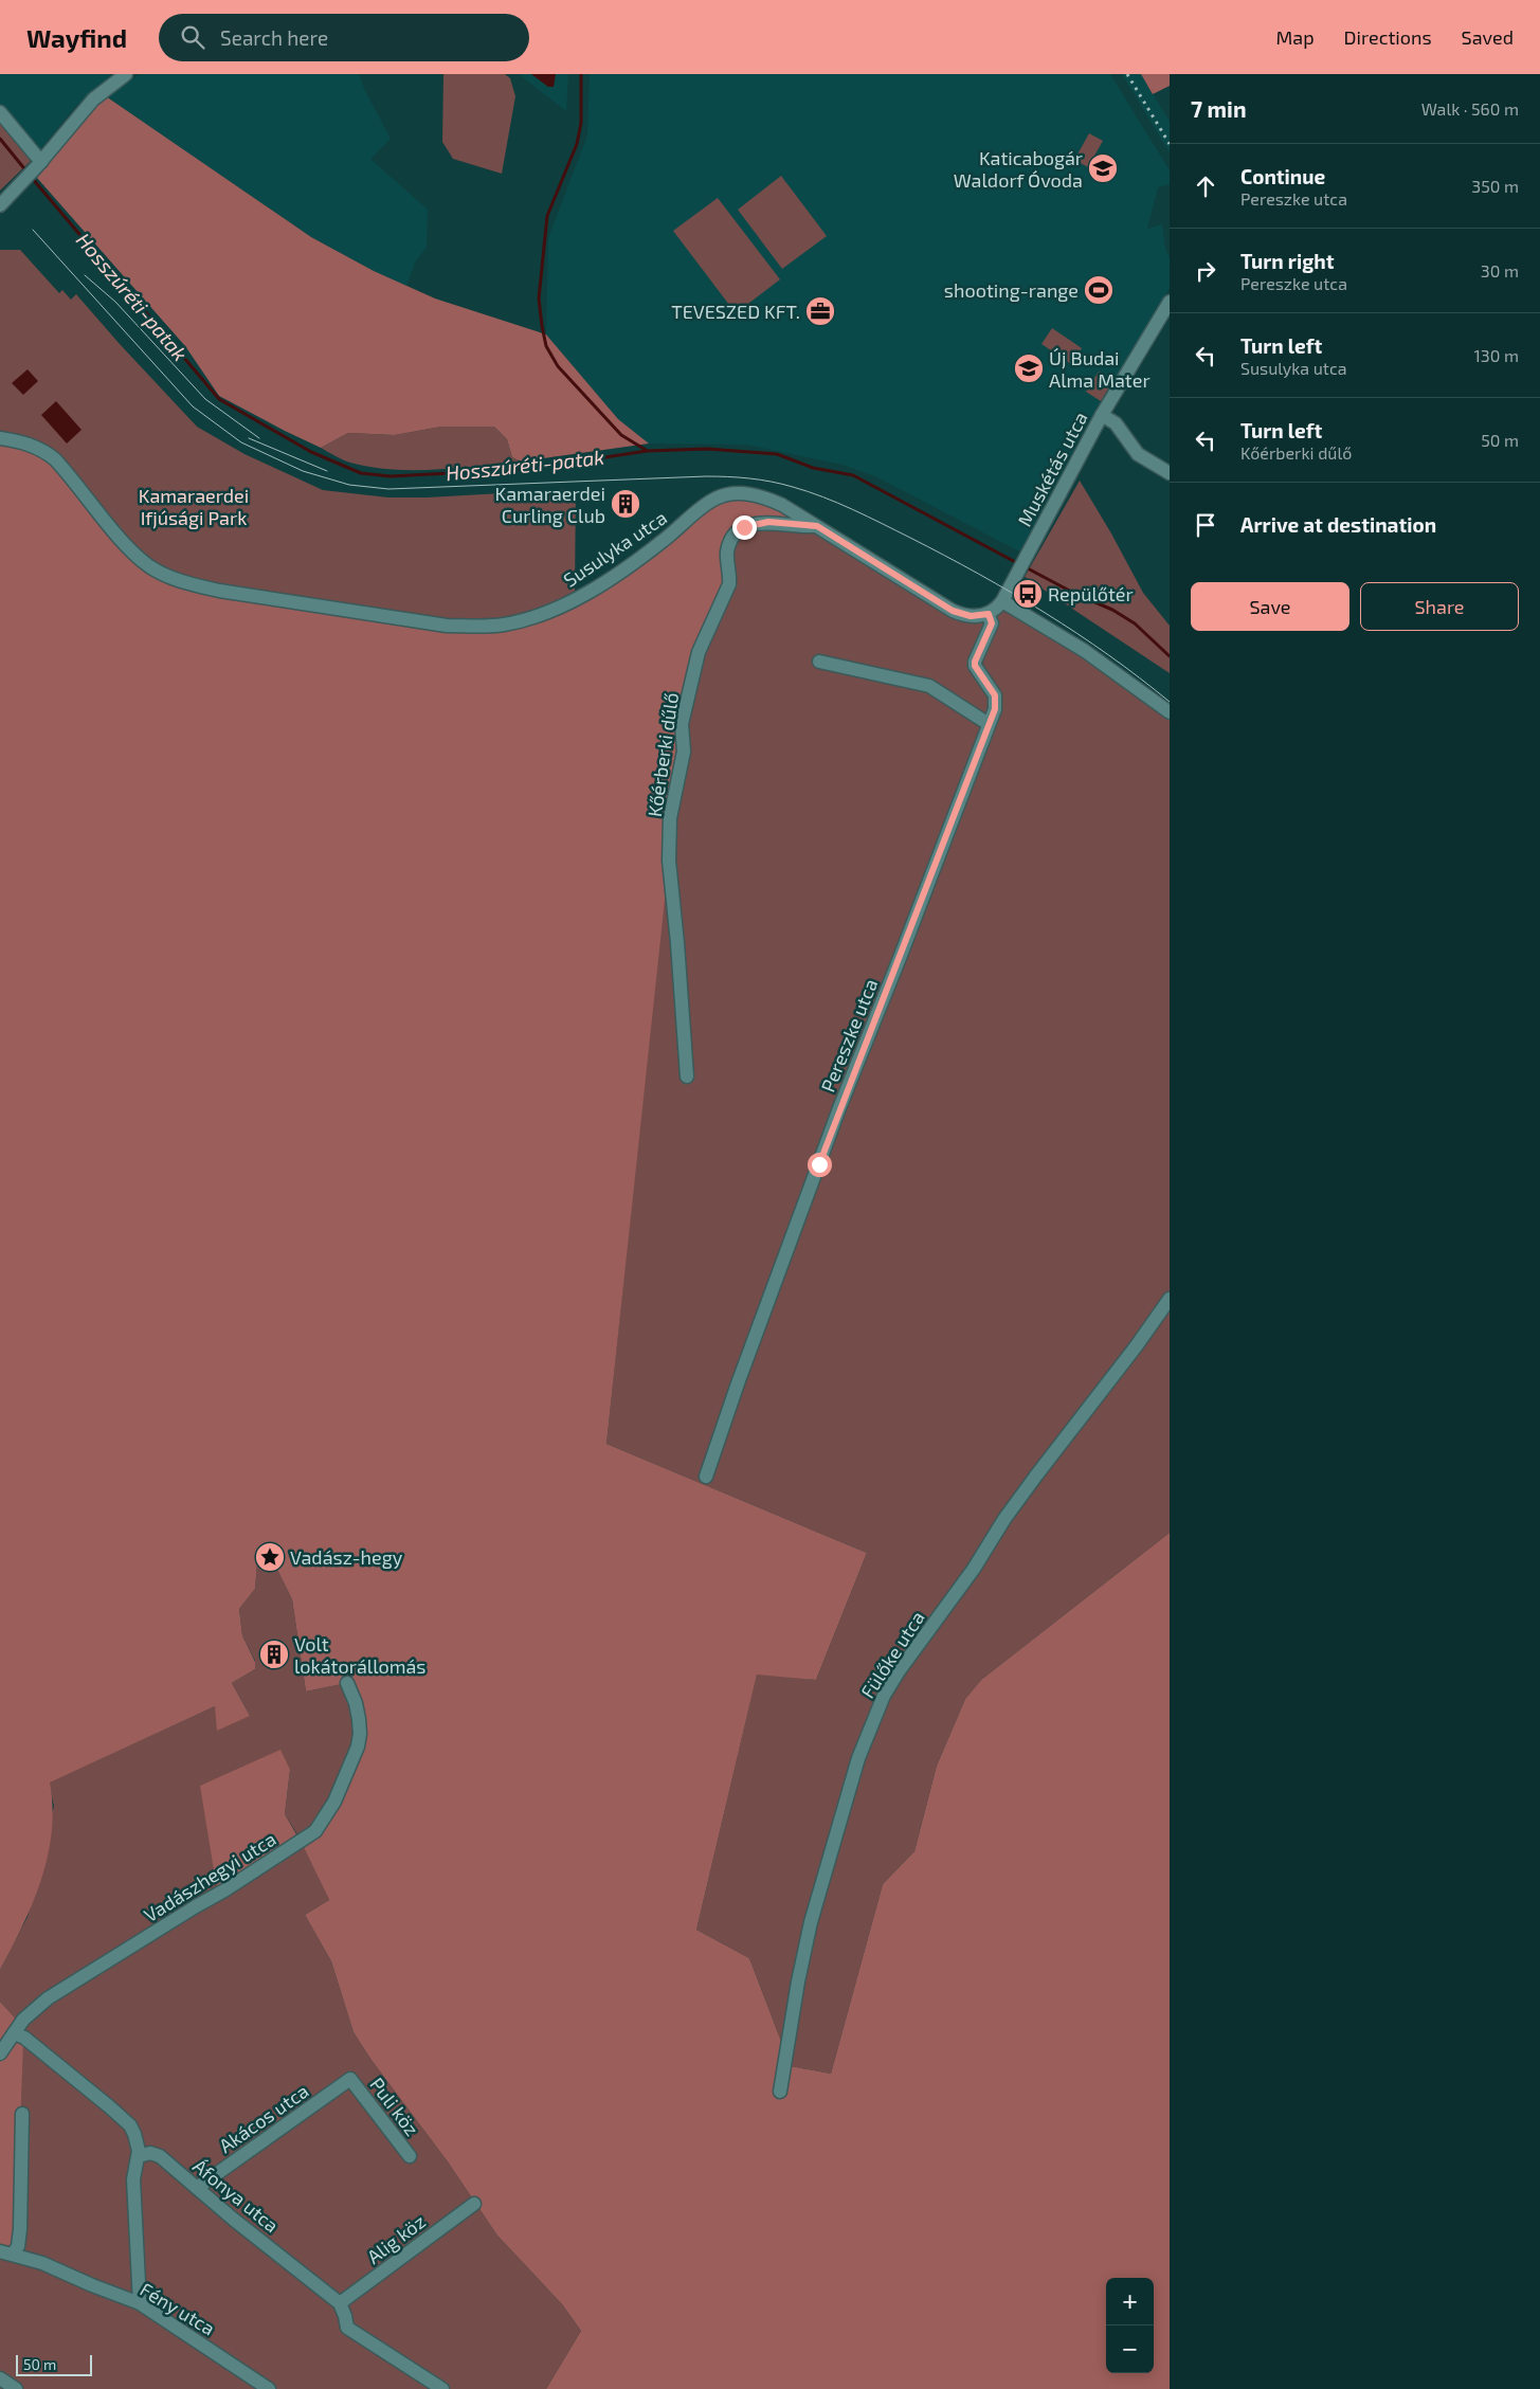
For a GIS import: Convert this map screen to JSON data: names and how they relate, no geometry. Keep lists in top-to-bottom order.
{
  "streets": {
    "street": [
      "Muskétás utca",
      "Susulyka utca",
      "Kőérberki dűlő",
      "Pereszke utca",
      "Fülőke utca",
      "Vadászhegyi utca",
      "Puli köz",
      "Akácos utca",
      "Áfonya utca",
      "Alig köz",
      "Fény utca"
    ]
  },
  "crossings": [
    ["Susulyka utca", "Kőérberki dűlő"],
    ["Susulyka utca", "Pereszke utca"],
    ["Puli köz", "Akácos utca"],
    ["Akácos utca", "Áfonya utca"],
    ["Áfonya utca", "Alig köz"]
  ],
  "water": ["Hosszúréti-patak"],
  "parks": ["Kamaraerdei Ifjúsági Park"],
  "places": {
    "school or university": ["Katicabogár Waldorf Óvoda", "Új Budai Alma Mater"],
    "sports": ["shooting-range"],
    "office": ["TEVESZED KFT."],
    "building": ["Kamaraerdei Curling Club", "Volt lokátorállomás"],
    "bus stop": ["Repülőtér"],
    "place": ["Vadász-hegy"]
  },
  "scale_bar": "50 m",
  "page": {
    "header": "Wayfind",
    "search": "Search here",
    "nav": ["Map", "Directions", "Saved"],
    "heading": ["7 min", "Walk · 560 m"],
    "list": [
      ["Continue", "Pereszke utca", "350 m"],
      ["Turn right", "Pereszke utca", "30 m"],
      ["Turn left", "Susulyka utca", "130 m"],
      ["Turn left", "Kőérberki dűlő", "50 m"],
      "Arrive at destination"
    ],
    "buttons": ["Save", "Share"],
    "map_buttons": ["+", "−"],
    "scale": "50 m"
  }
}
